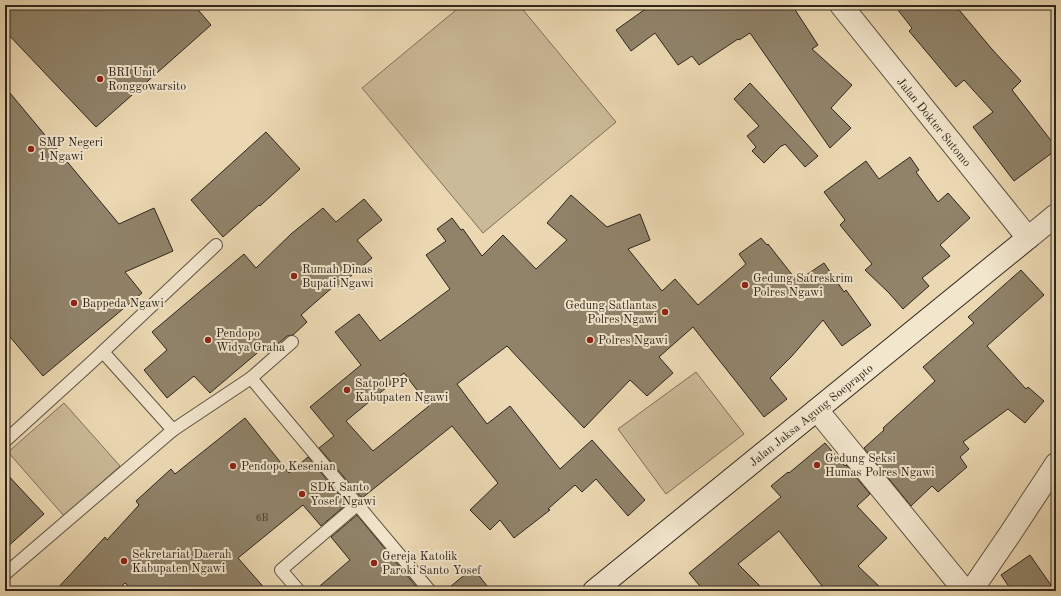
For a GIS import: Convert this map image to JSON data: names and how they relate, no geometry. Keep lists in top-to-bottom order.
{
  "streets": {
    "street": ["Jalan Dokter Sutomo", "Jalan Jaksa Agung Soeprapto"]
  },
  "crossings": [
    ["Jalan Dokter Sutomo", "Jalan Jaksa Agung Soeprapto"]
  ],
  "places": [
    "BRI Unit Ronggowarsito",
    "SMP Negeri 1 Ngawi",
    "Rumah Dinas Bupati Ngawi",
    "Gedung Satreskrim Polres Ngawi",
    "Bappeda Ngawi",
    "Gedung Satlantas Polres Ngawi",
    "Pendopo Widya Graha",
    "Polres Ngawi",
    "Satpol PP Kabupaten Ngawi",
    "Gedung Seksi Humas Polres Ngawi",
    "Pendopo Kesenian",
    "SDK Santo Yosef Ngawi",
    "Sekretariat Daerah Kabupaten Ngawi",
    "Gereja Katolik Paroki Santo Yosef"
  ],
  "house_numbers": ["6B"]
}
